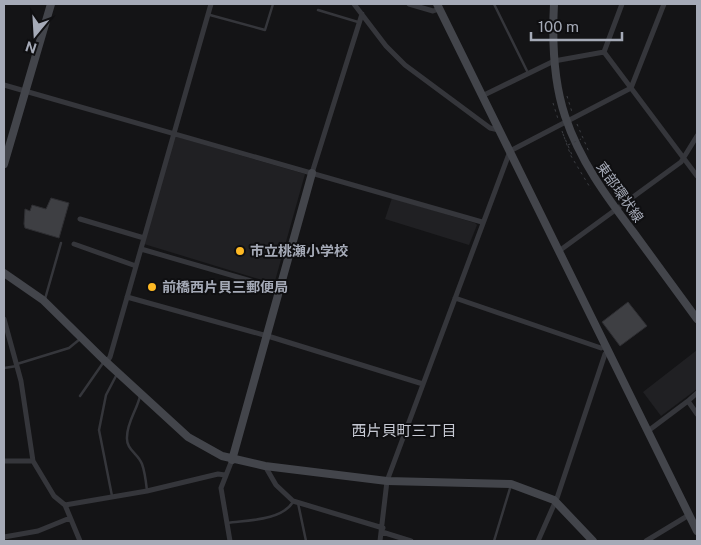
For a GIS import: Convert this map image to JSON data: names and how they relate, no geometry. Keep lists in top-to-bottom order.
{
  "streets": {
    "street": ["東部環状線"]
  },
  "districts": ["西片貝町三丁目"],
  "places": ["市立桃瀬小学校", "前橋西片貝三郵便局"],
  "scale_bar": "100 m",
  "north": "bottom"
}
